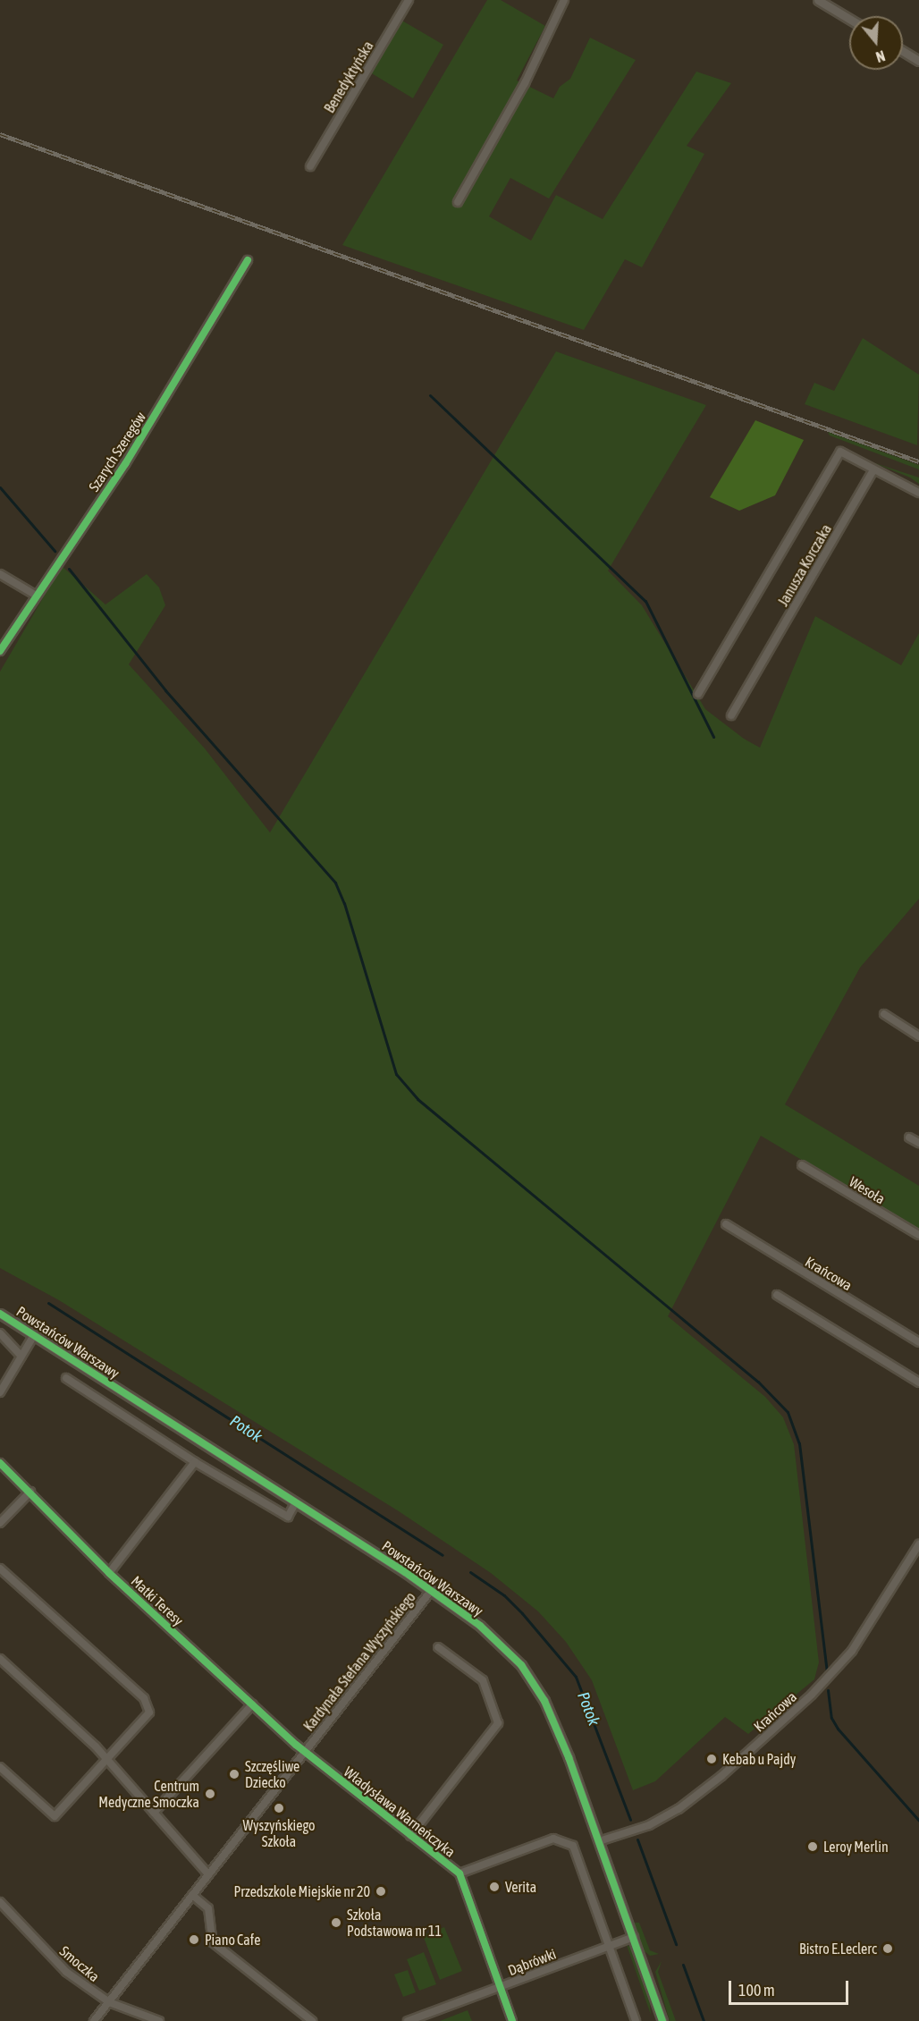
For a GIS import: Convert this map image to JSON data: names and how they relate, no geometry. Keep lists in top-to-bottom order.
{
  "streets": {
    "street": [
      "Benedyktyńska",
      "Szarych Szeregów",
      "Janusza Korczaka",
      "Wesoła",
      "Krańcowa",
      "Powstańców Warszawy",
      "Matki Teresy",
      "Kardynała Stefana Wyszyńskiego",
      "Władysława Warneńczyka",
      "Dąbrówki",
      "Smoczka"
    ]
  },
  "crossings": [
    ["Krańcowa", "Powstańców Warszawy"],
    ["Powstańców Warszawy", "Kardynała Stefana Wyszyńskiego"],
    ["Powstańców Warszawy", "Dąbrówki"],
    ["Matki Teresy", "Kardynała Stefana Wyszyńskiego"],
    ["Matki Teresy", "Władysława Warneńczyka"],
    ["Kardynała Stefana Wyszyńskiego", "Władysława Warneńczyka"],
    ["Kardynała Stefana Wyszyńskiego", "Smoczka"],
    ["Władysława Warneńczyka", "Dąbrówki"]
  ],
  "water": ["Potok"],
  "places": [
    "Kebab u Pajdy",
    "Szczęśliwe Dziecko",
    "Centrum Medyczne Smoczka",
    "Wyszyńskiego Szkoła",
    "Leroy Merlin",
    "Verita",
    "Przedszkole Miejskie nr 20",
    "Szkoła Podstawowa nr 11",
    "Piano Cafe",
    "Bistro E.Leclerc"
  ],
  "scale_bar": "100 m",
  "north": "bottom"
}
